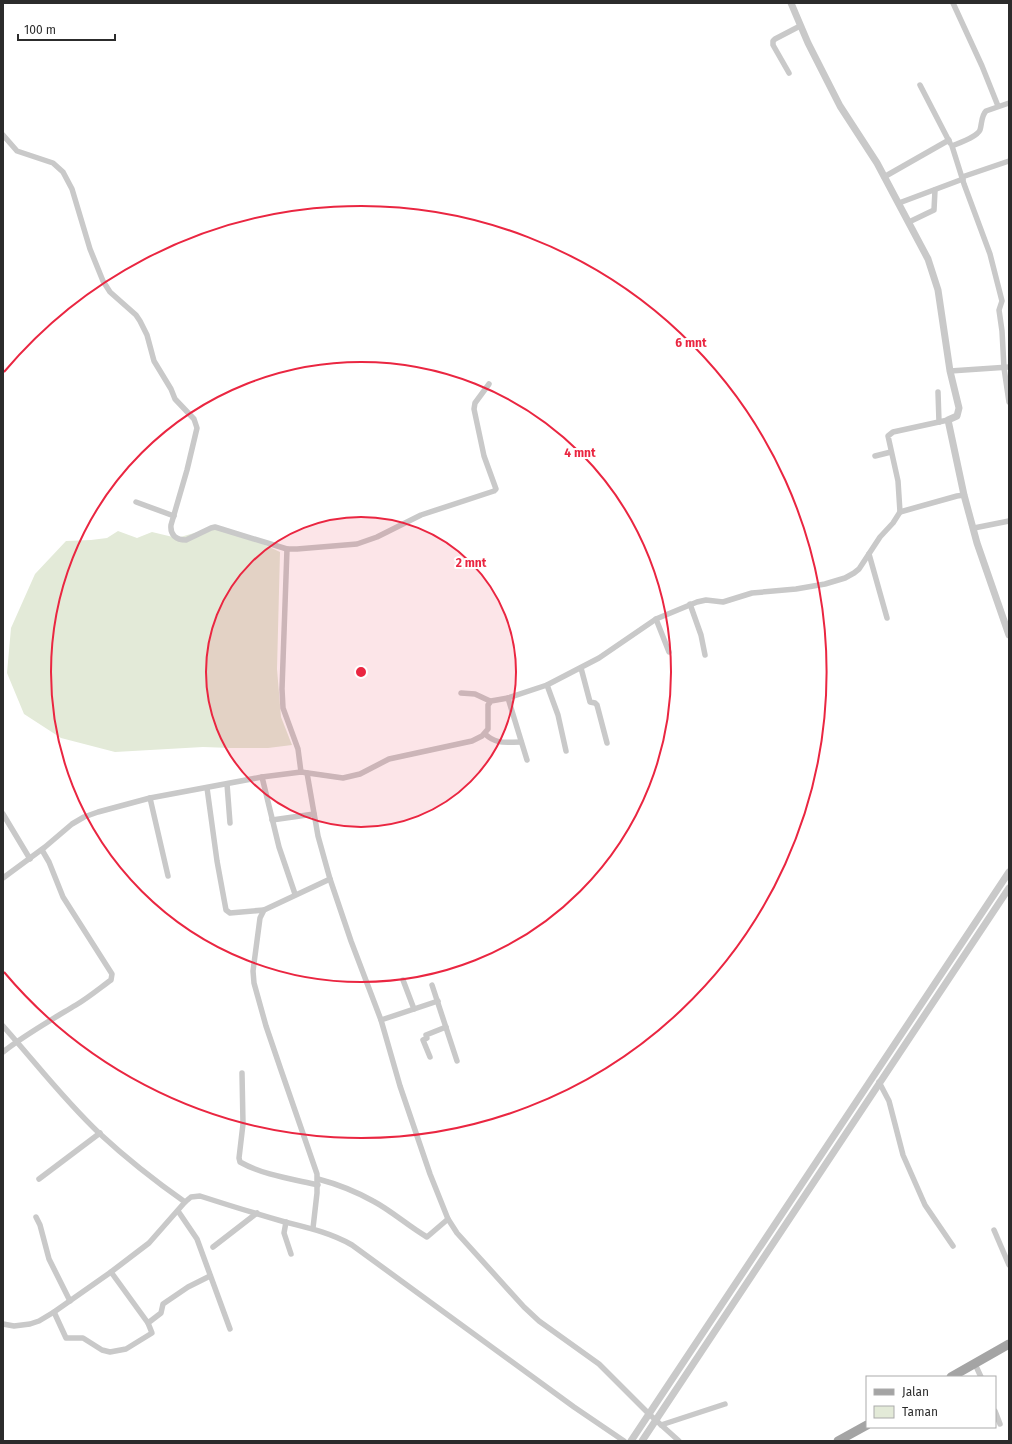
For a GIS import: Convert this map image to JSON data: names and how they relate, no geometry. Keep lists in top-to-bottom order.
{
  "legend": ["Jalan", "Taman"],
  "scale_bar": "100 m",
  "rings": ["6 mnt", "4 mnt", "2 mnt"]
}
